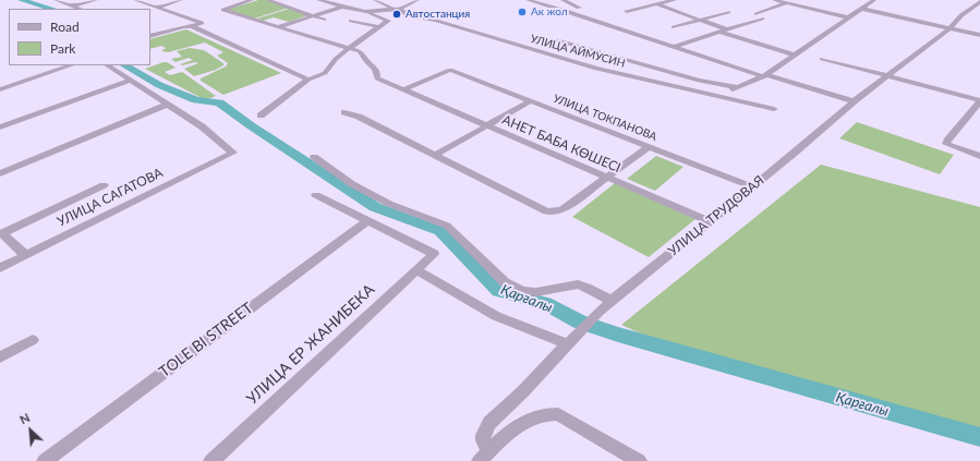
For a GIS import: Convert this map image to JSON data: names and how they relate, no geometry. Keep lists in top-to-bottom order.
{
  "streets": {
    "street": [
      "УЛИЦА АЙМУСИН",
      "УЛИЦА ТОКПАНОВА",
      "АНЕТ БАБА КӨШЕСІ",
      "УЛИЦА САГАТОВА",
      "УЛИЦА ТРУДОВАЯ",
      "TOLE BI STREET",
      "УЛИЦА ЕР ЖАНИБЕКА"
    ]
  },
  "crossings": [
    ["УЛИЦА ТОКПАНОВА", "АНЕТ БАБА КӨШЕСІ"],
    ["УЛИЦА ТОКПАНОВА", "УЛИЦА ТРУДОВАЯ"],
    ["АНЕТ БАБА КӨШЕСІ", "УЛИЦА ТРУДОВАЯ"],
    ["TOLE BI STREET", "УЛИЦА ЕР ЖАНИБЕКА"]
  ],
  "water": ["Қарғалы"],
  "places": ["Ак жол", "Автостанция"],
  "legend": ["Road", "Park"],
  "north": "top left"
}
